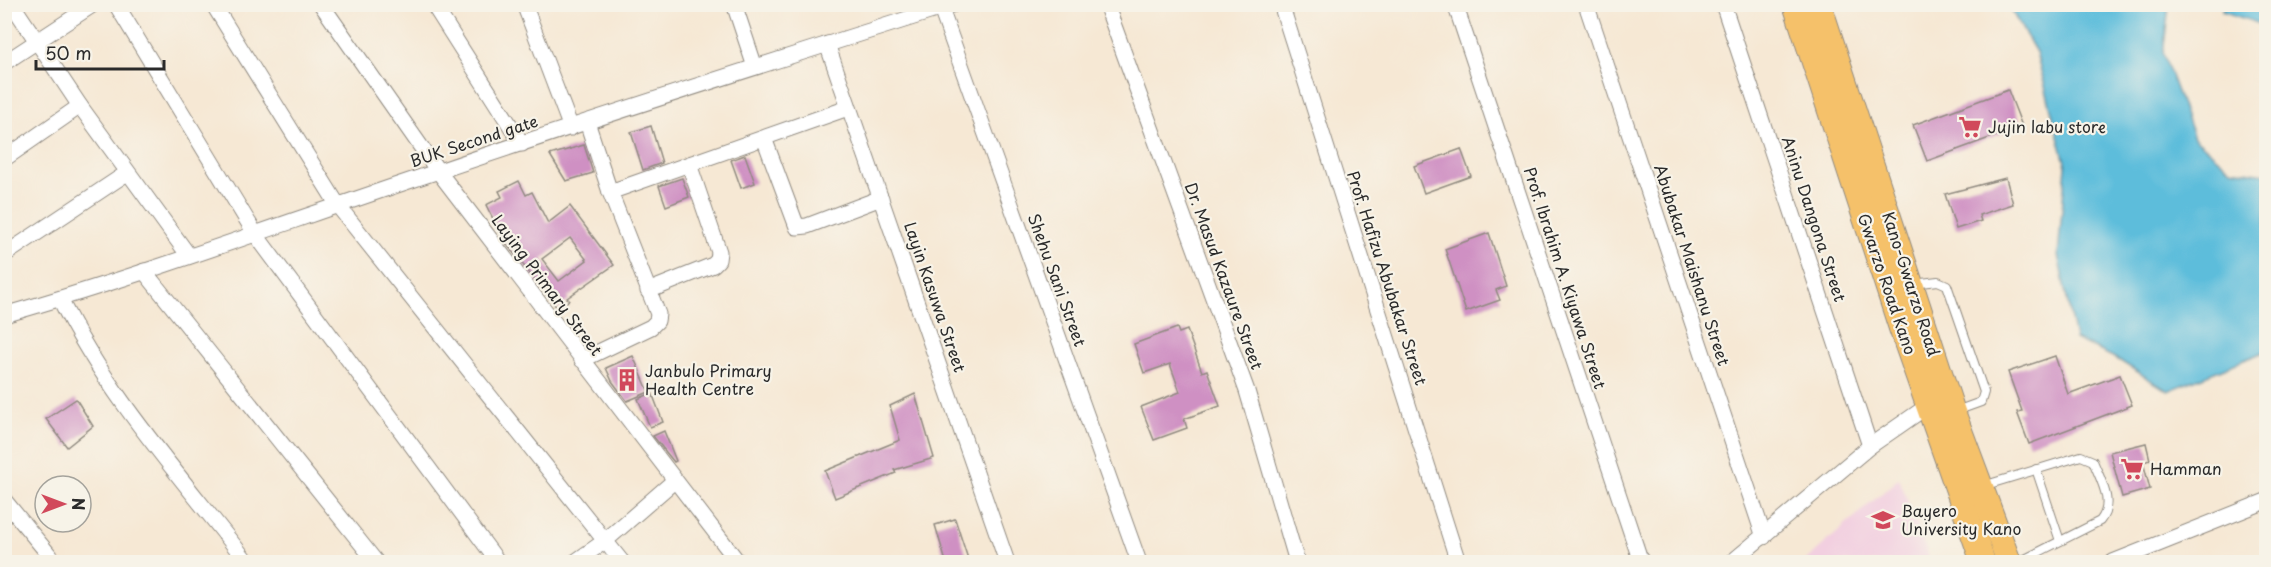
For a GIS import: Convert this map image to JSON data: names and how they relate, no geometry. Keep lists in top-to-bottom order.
{
  "streets": {
    "main road": ["Gwarzo Road Kano", "Kano-Gwarzo Road"],
    "street": [
      "BUK Second gate",
      "Aninu Dangona Street",
      "Abubakar Maishanu Street",
      "Dr. Masud Kazaure Street",
      "Prof. Hafizu Abubakar Street",
      "Prof. Ibrahim A. Kiyawa Street",
      "Shehu Sani Street",
      "Laying Primary Street",
      "Layin Kasuwa Street"
    ]
  },
  "crossings": [
    ["BUK Second gate", "Shehu Sani Street"],
    ["BUK Second gate", "Laying Primary Street"],
    ["BUK Second gate", "Layin Kasuwa Street"]
  ],
  "places": {
    "supermarket": ["Jujin labu store", "Hamman"],
    "building": ["Janbulo Primary Health Centre"],
    "school or university": ["Bayero University Kano"]
  },
  "scale_bar": "50 m",
  "north": "right"
}
